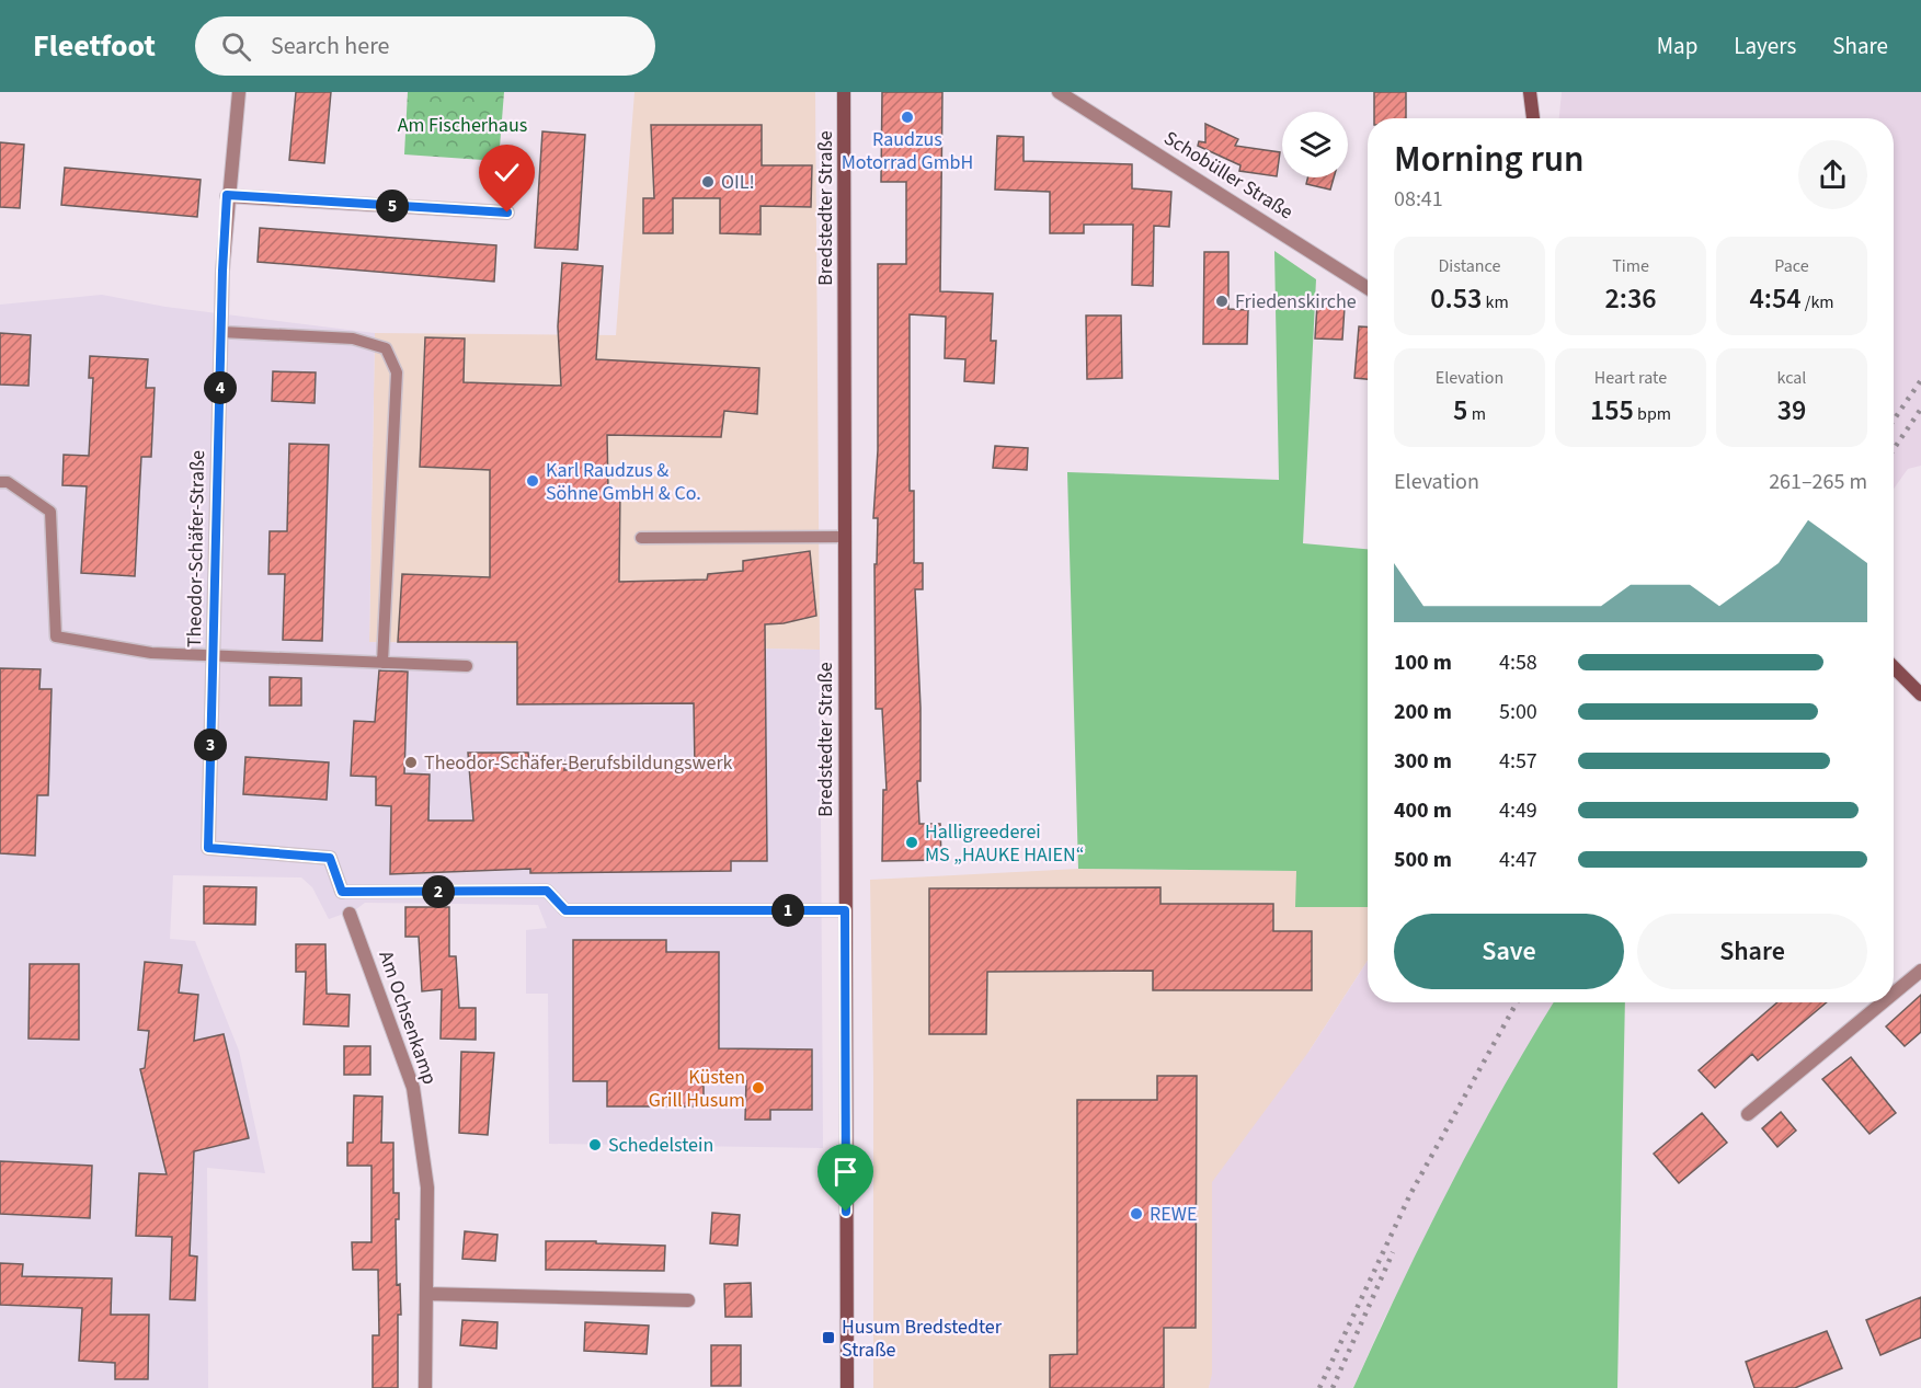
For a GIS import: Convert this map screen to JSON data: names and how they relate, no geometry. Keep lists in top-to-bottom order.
{
  "streets": {
    "main road": ["Bredstedter Straße"],
    "street": ["Schobüller Straße", "Theodor-Schäfer-Straße", "Am Ochsenkamp"]
  },
  "parks": ["Am Fischerhaus"],
  "places": {
    "other": [
      "Raudzus Motorrad GmbH",
      "OIL!",
      "Friedenskirche",
      "Karl Raudzus & Söhne GmbH & Co.",
      "Theodor-Schäfer-Berufsbildungswerk",
      "Halligreederei MS „HAUKE HAIEN“",
      "Küsten Grill Husum",
      "Schedelstein",
      "REWE"
    ],
    "transit": ["Husum Bredstedter Straße"]
  },
  "page": {
    "header": "Fleetfoot",
    "search": "Search here",
    "nav": ["Map", "Layers", "Share"],
    "heading": ["Morning run", "08:41"],
    "pins": [
      "5",
      "4",
      "3",
      "2",
      "1"
    ],
    "stats": [
      ["Distance", "0.53 km"],
      ["Time", "2:36"],
      ["Pace", "4:54 /km"],
      ["Elevation", "5 m"],
      ["Heart rate", "155 bpm"],
      ["kcal", "39"]
    ],
    "chart": ["Elevation", "261–265 m"],
    "list": [
      {
        "name": "100 m",
        "note": "4:58"
      },
      {
        "name": "200 m",
        "note": "5:00"
      },
      {
        "name": "300 m",
        "note": "4:57"
      },
      {
        "name": "400 m",
        "note": "4:49"
      },
      {
        "name": "500 m",
        "note": "4:47"
      }
    ],
    "buttons": ["Save", "Share"]
  }
}
